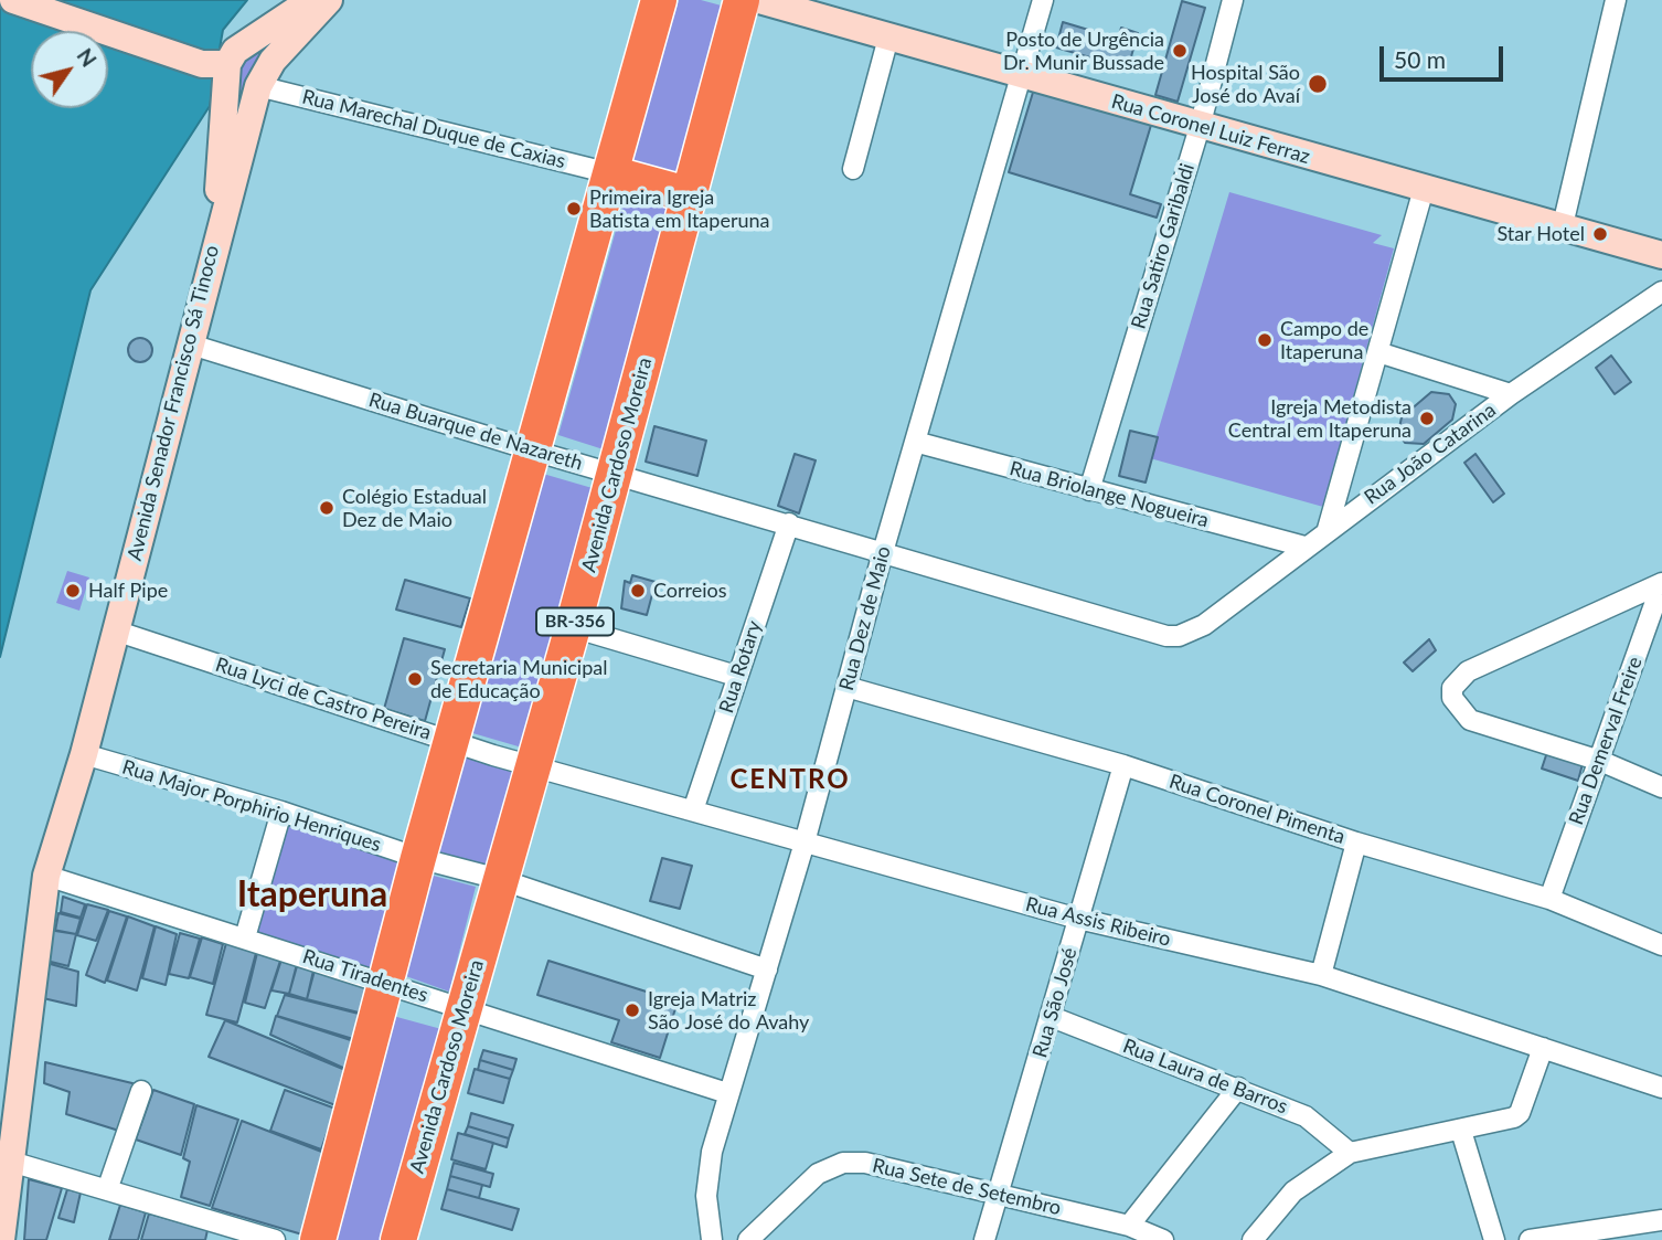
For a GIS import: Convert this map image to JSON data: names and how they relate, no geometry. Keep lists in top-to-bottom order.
{
  "streets": {
    "highway": ["Avenida Cardoso Moreira", "BR-356"],
    "street": [
      "Rua Marechal Duque de Caxias",
      "Rua Coronel Luiz Ferraz",
      "Rua Satiro Garibaldi",
      "Avenida Senador Francisco Sá Tinoco",
      "Rua Buarque de Nazareth",
      "Rua João Catarina",
      "Rua Briolange Nogueira",
      "Rua Dez de Maio",
      "Rua Rotary",
      "Rua Lyci de Castro Pereira",
      "Rua Demerval Freire",
      "Rua Major Porphirio Henriques",
      "Rua Coronel Pimenta",
      "Rua Assis Ribeiro",
      "Rua Tiradentes",
      "Rua São José",
      "Rua Laura de Barros",
      "Rua Sete de Setembro"
    ]
  },
  "crossings": [
    ["Rua Marechal Duque de Caxias", "Avenida Senador Francisco Sá Tinoco"],
    ["Rua Coronel Luiz Ferraz", "Rua Satiro Garibaldi"],
    ["Rua Coronel Luiz Ferraz", "Rua Dez de Maio"],
    ["Rua Satiro Garibaldi", "Rua Briolange Nogueira"],
    ["Avenida Senador Francisco Sá Tinoco", "Rua Buarque de Nazareth"],
    ["Avenida Senador Francisco Sá Tinoco", "Rua Lyci de Castro Pereira"],
    ["Avenida Senador Francisco Sá Tinoco", "Rua Major Porphirio Henriques"],
    ["Avenida Senador Francisco Sá Tinoco", "Rua Tiradentes"],
    ["Rua Buarque de Nazareth", "Rua João Catarina"],
    ["Rua Buarque de Nazareth", "Avenida Cardoso Moreira"],
    ["Rua Buarque de Nazareth", "Rua Dez de Maio"],
    ["Rua Buarque de Nazareth", "Rua Rotary"],
    ["Rua João Catarina", "Rua Briolange Nogueira"],
    ["Avenida Cardoso Moreira", "Rua Lyci de Castro Pereira"],
    ["Avenida Cardoso Moreira", "Rua Assis Ribeiro"],
    ["Avenida Cardoso Moreira", "Rua Tiradentes"],
    ["Rua Briolange Nogueira", "Rua Dez de Maio"],
    ["Rua Dez de Maio", "Rua Coronel Pimenta"],
    ["Rua Dez de Maio", "Rua Assis Ribeiro"],
    ["Rua Dez de Maio", "Rua Tiradentes"],
    ["Rua Rotary", "Rua Assis Ribeiro"],
    ["Rua Lyci de Castro Pereira", "Rua Assis Ribeiro"],
    ["Rua Demerval Freire", "Rua Coronel Pimenta"],
    ["Rua Coronel Pimenta", "Rua São José"],
    ["Rua Assis Ribeiro", "Rua São José"],
    ["Rua São José", "Rua Laura de Barros"],
    ["Rua São José", "Rua Sete de Setembro"]
  ],
  "districts": ["CENTRO", "Itaperuna"],
  "places": [
    "Posto de Urgência Dr. Munir Bussade",
    "Hospital São José do Avaí",
    "Primeira Igreja Batista em Itaperuna",
    "Star Hotel",
    "Campo de Itaperuna",
    "Igreja Metodista Central em Itaperuna",
    "Colégio Estadual Dez de Maio",
    "Half Pipe",
    "Correios",
    "Secretaria Municipal de Educação",
    "Igreja Matriz São José do Avahy"
  ],
  "scale_bar": "50 m",
  "north": "top right"
}
